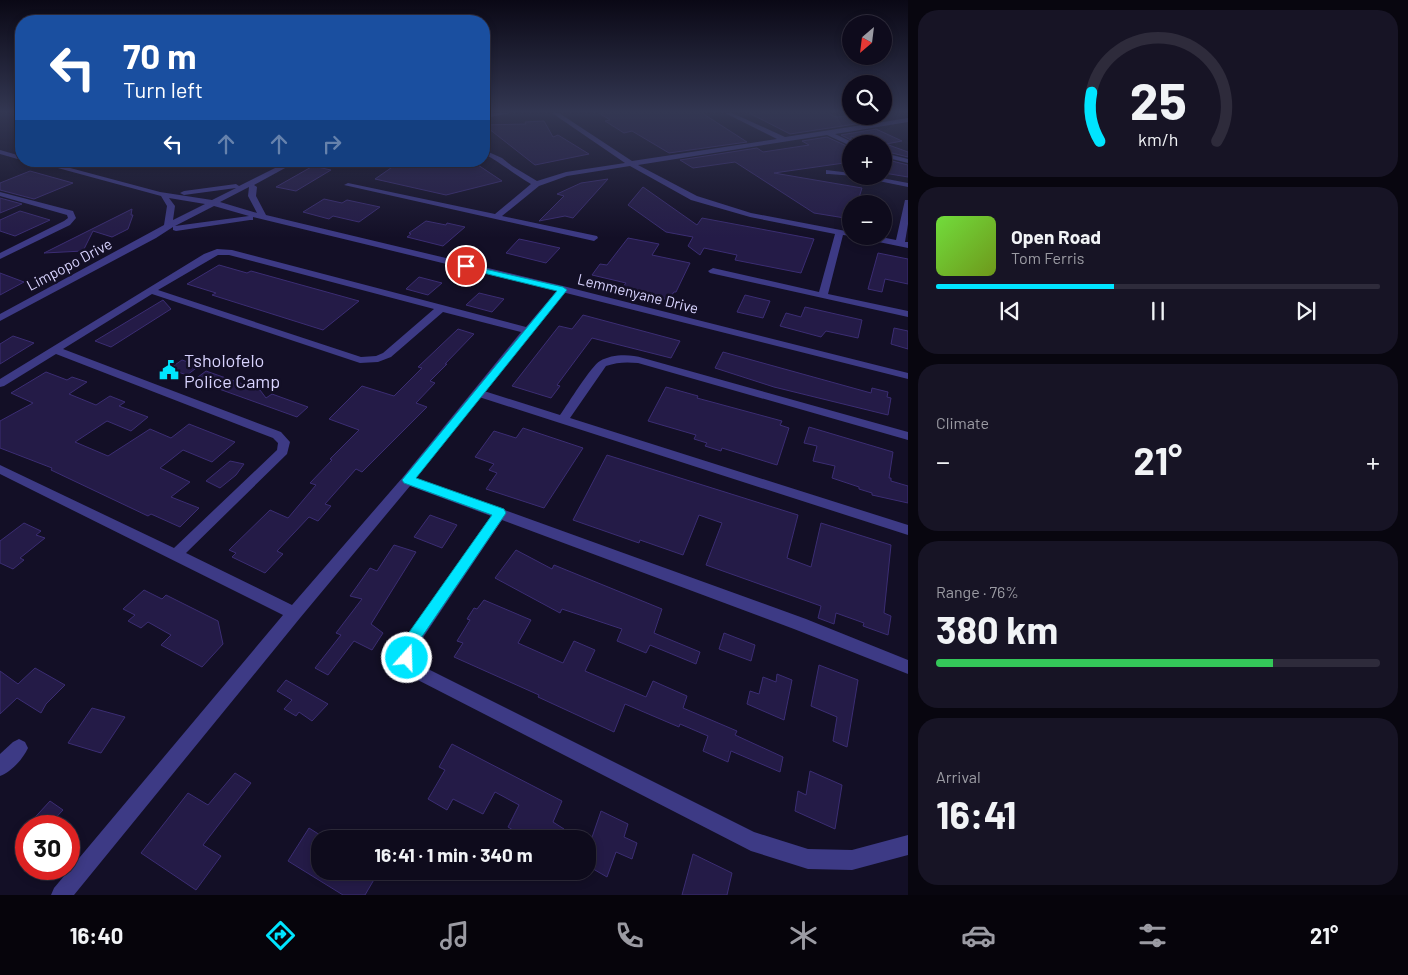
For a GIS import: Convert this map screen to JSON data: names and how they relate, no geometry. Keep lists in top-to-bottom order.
{
  "streets": {
    "street": ["Limpopo Drive", "Lemmenyane Drive"]
  },
  "places": {
    "public building": ["Tsholofelo Police Camp"]
  },
  "north": "bottom left",
  "page": {
    "map_buttons": ["+", "−"],
    "turn": ["70 m", "Turn left"],
    "song": ["Open Road", "Tom Ferris"],
    "tile": [
      "Climate",
      ["Range · 76%", "380 km"],
      ["Arrival", "16:41"]
    ],
    "heat": ["−", "21°", "+"],
    "limit": "30",
    "trip": "16:41 · 1 min · 340 m",
    "tabs": ["16:40", "21°"],
    "gauge": ["25", "km/h"]
  }
}
